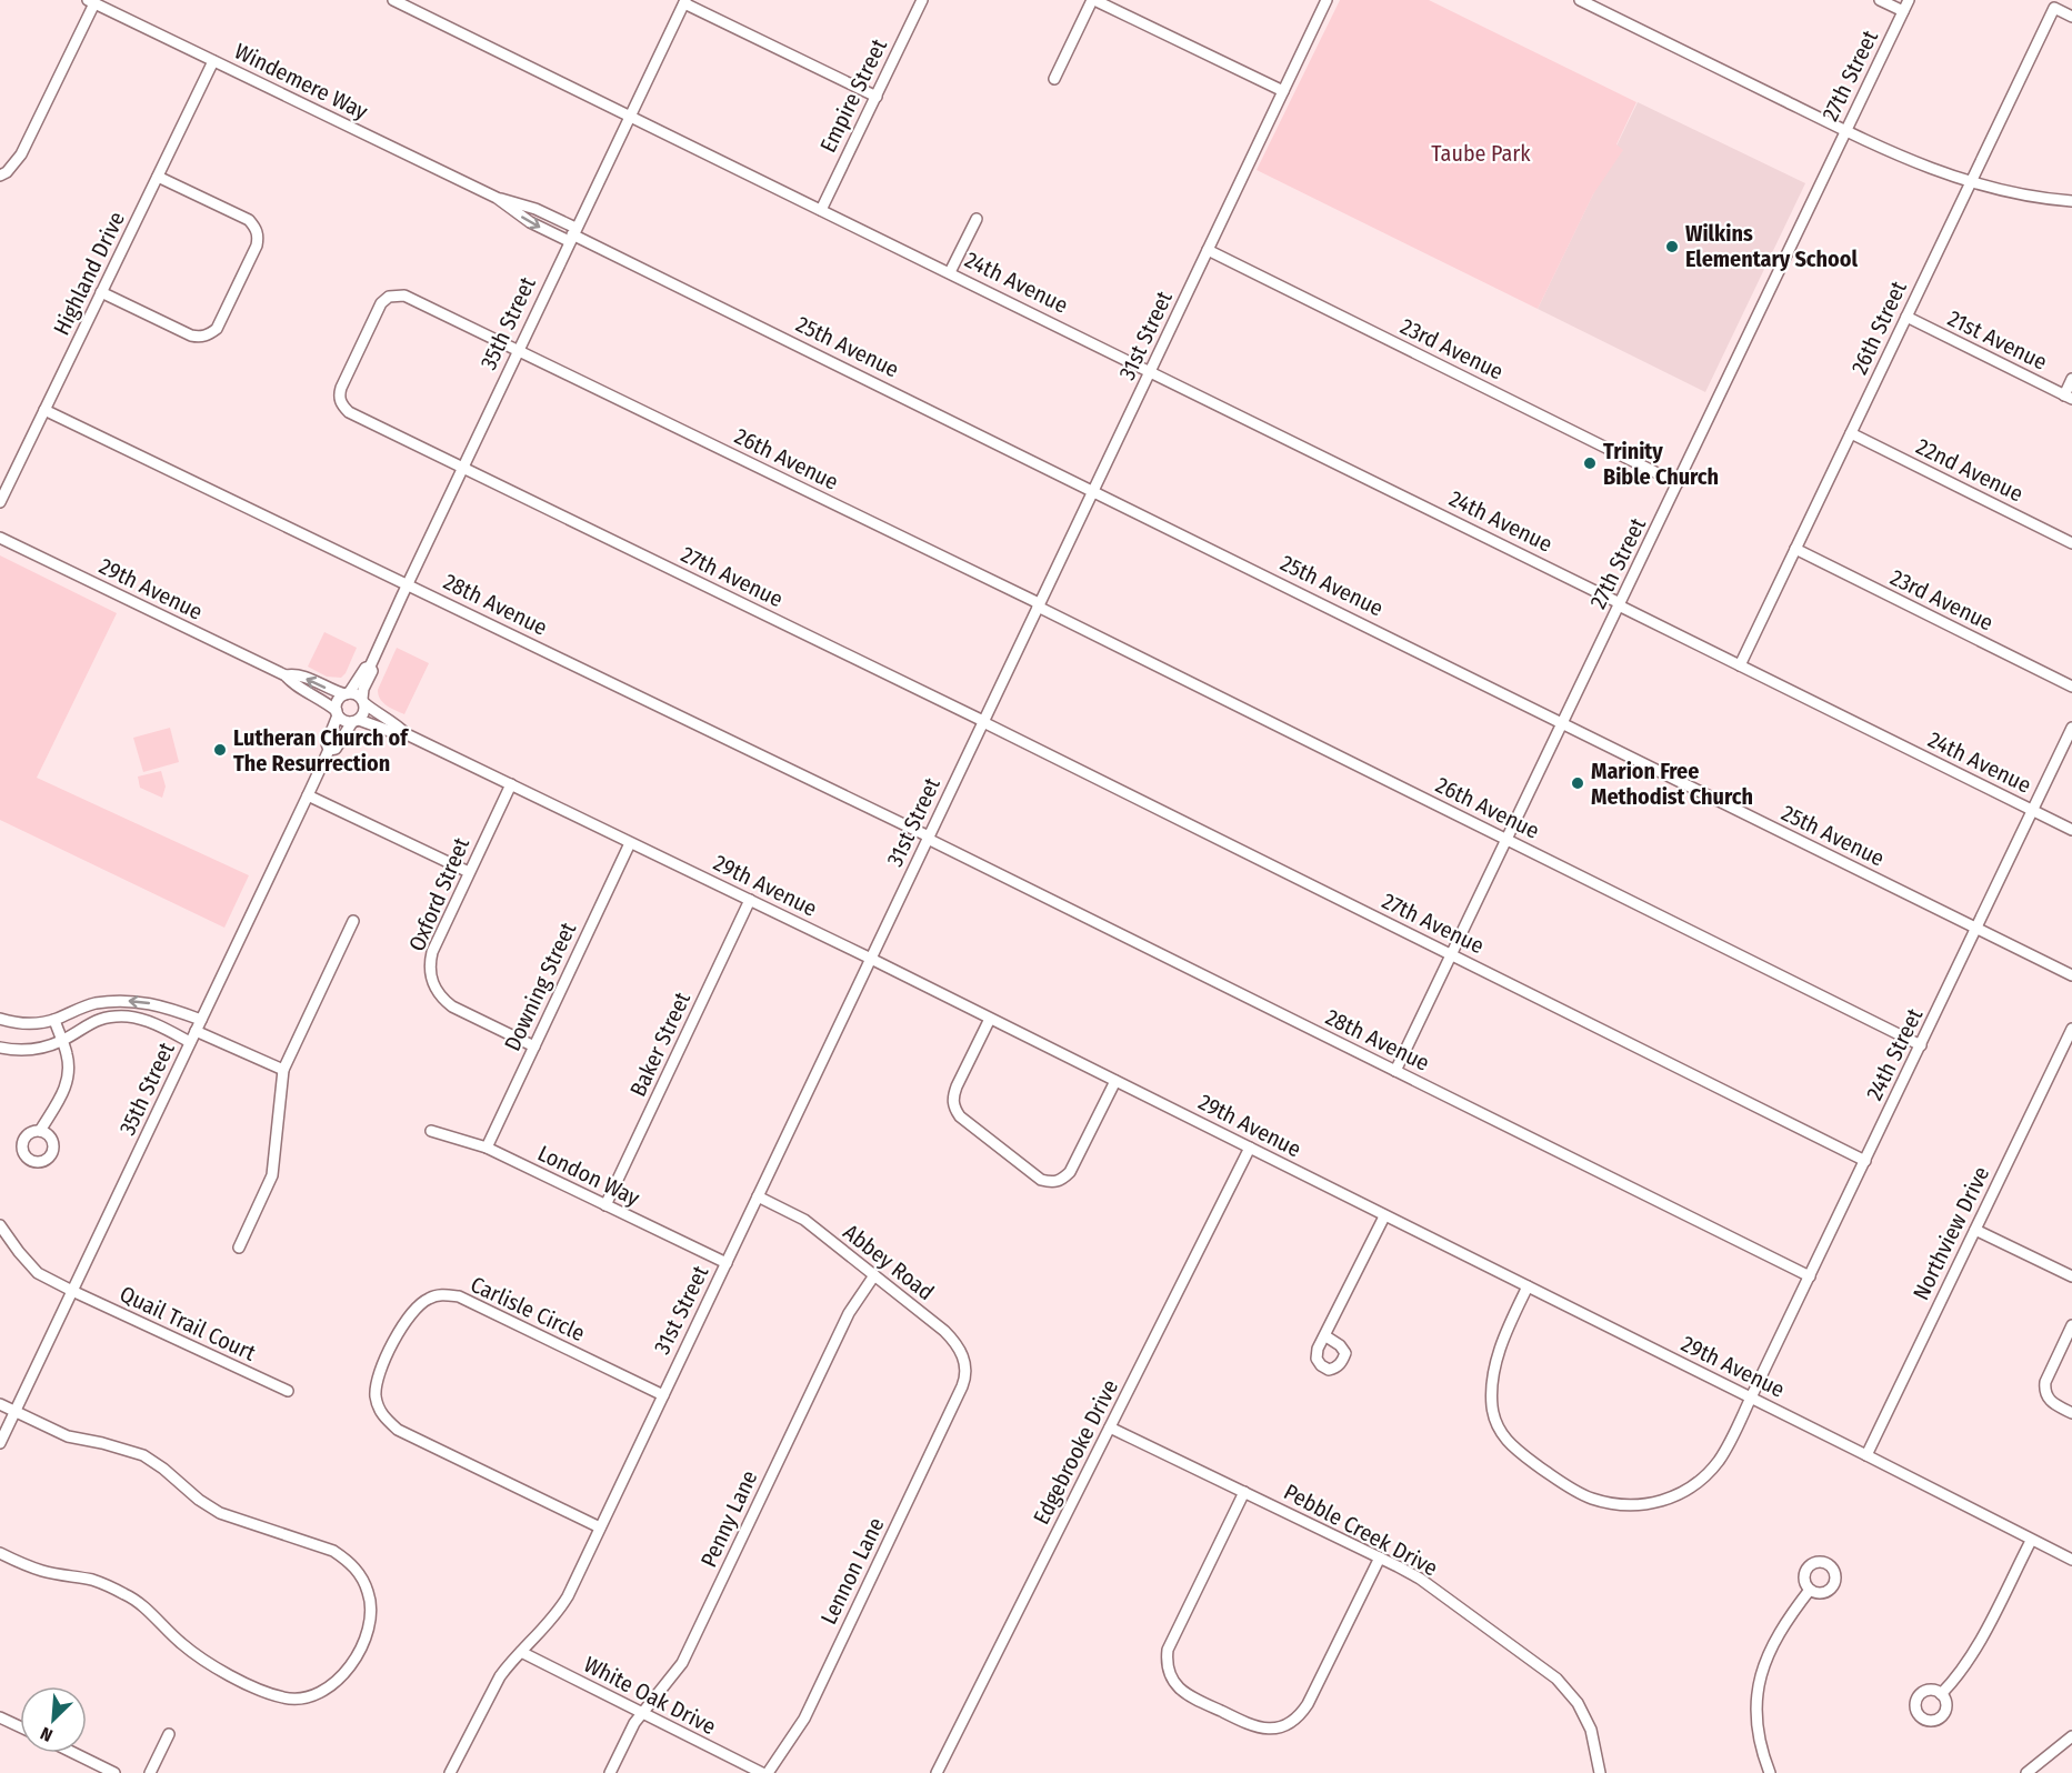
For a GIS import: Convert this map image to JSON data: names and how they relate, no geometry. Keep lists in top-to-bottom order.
{
  "streets": {
    "street": [
      "27th Street",
      "Windemere Way",
      "Empire Street",
      "Highland Drive",
      "24th Avenue",
      "35th Street",
      "26th Street",
      "31st Street",
      "21st Avenue",
      "25th Avenue",
      "23rd Avenue",
      "26th Avenue",
      "22nd Avenue",
      "27th Avenue",
      "29th Avenue",
      "28th Avenue",
      "Oxford Street",
      "Downing Street",
      "Baker Street",
      "24th Street",
      "London Way",
      "Northview Drive",
      "Abbey Road",
      "Carlisle Circle",
      "Quail Trail Court",
      "Edgebrooke Drive",
      "Penny Lane",
      "Pebble Creek Drive",
      "Lennon Lane",
      "White Oak Drive"
    ]
  },
  "crossings": [
    ["27th Street", "24th Avenue"],
    ["27th Street", "25th Avenue"],
    ["27th Street", "23rd Avenue"],
    ["27th Street", "26th Avenue"],
    ["27th Street", "27th Avenue"],
    ["27th Street", "28th Avenue"],
    ["Windemere Way", "Highland Drive"],
    ["Windemere Way", "35th Street"],
    ["Windemere Way", "25th Avenue"],
    ["Empire Street", "24th Avenue"],
    ["Highland Drive", "28th Avenue"],
    ["24th Avenue", "35th Street"],
    ["24th Avenue", "26th Street"],
    ["24th Avenue", "31st Street"],
    ["24th Avenue", "24th Street"],
    ["35th Street", "25th Avenue"],
    ["35th Street", "26th Avenue"],
    ["35th Street", "27th Avenue"],
    ["35th Street", "29th Avenue"],
    ["35th Street", "28th Avenue"],
    ["35th Street", "Quail Trail Court"],
    ["26th Street", "21st Avenue"],
    ["26th Street", "23rd Avenue"],
    ["26th Street", "22nd Avenue"],
    ["31st Street", "25th Avenue"],
    ["31st Street", "23rd Avenue"],
    ["31st Street", "26th Avenue"],
    ["31st Street", "27th Avenue"],
    ["31st Street", "29th Avenue"],
    ["31st Street", "28th Avenue"],
    ["31st Street", "London Way"],
    ["31st Street", "Abbey Road"],
    ["31st Street", "Carlisle Circle"],
    ["31st Street", "White Oak Drive"],
    ["25th Avenue", "24th Street"],
    ["26th Avenue", "27th Avenue"],
    ["26th Avenue", "24th Street"],
    ["27th Avenue", "24th Street"],
    ["29th Avenue", "Oxford Street"],
    ["29th Avenue", "Downing Street"],
    ["29th Avenue", "Baker Street"],
    ["29th Avenue", "24th Street"],
    ["29th Avenue", "Northview Drive"],
    ["29th Avenue", "Edgebrooke Drive"],
    ["28th Avenue", "24th Street"],
    ["Oxford Street", "Downing Street"],
    ["Downing Street", "London Way"],
    ["Baker Street", "London Way"],
    ["Abbey Road", "Penny Lane"],
    ["Abbey Road", "Lennon Lane"],
    ["Edgebrooke Drive", "Pebble Creek Drive"],
    ["Penny Lane", "White Oak Drive"]
  ],
  "parks": ["Taube Park"],
  "places": [
    "Wilkins Elementary School",
    "Trinity Bible Church",
    "Lutheran Church of The Resurrection",
    "Marion Free Methodist Church"
  ],
  "north": "bottom left"
}
